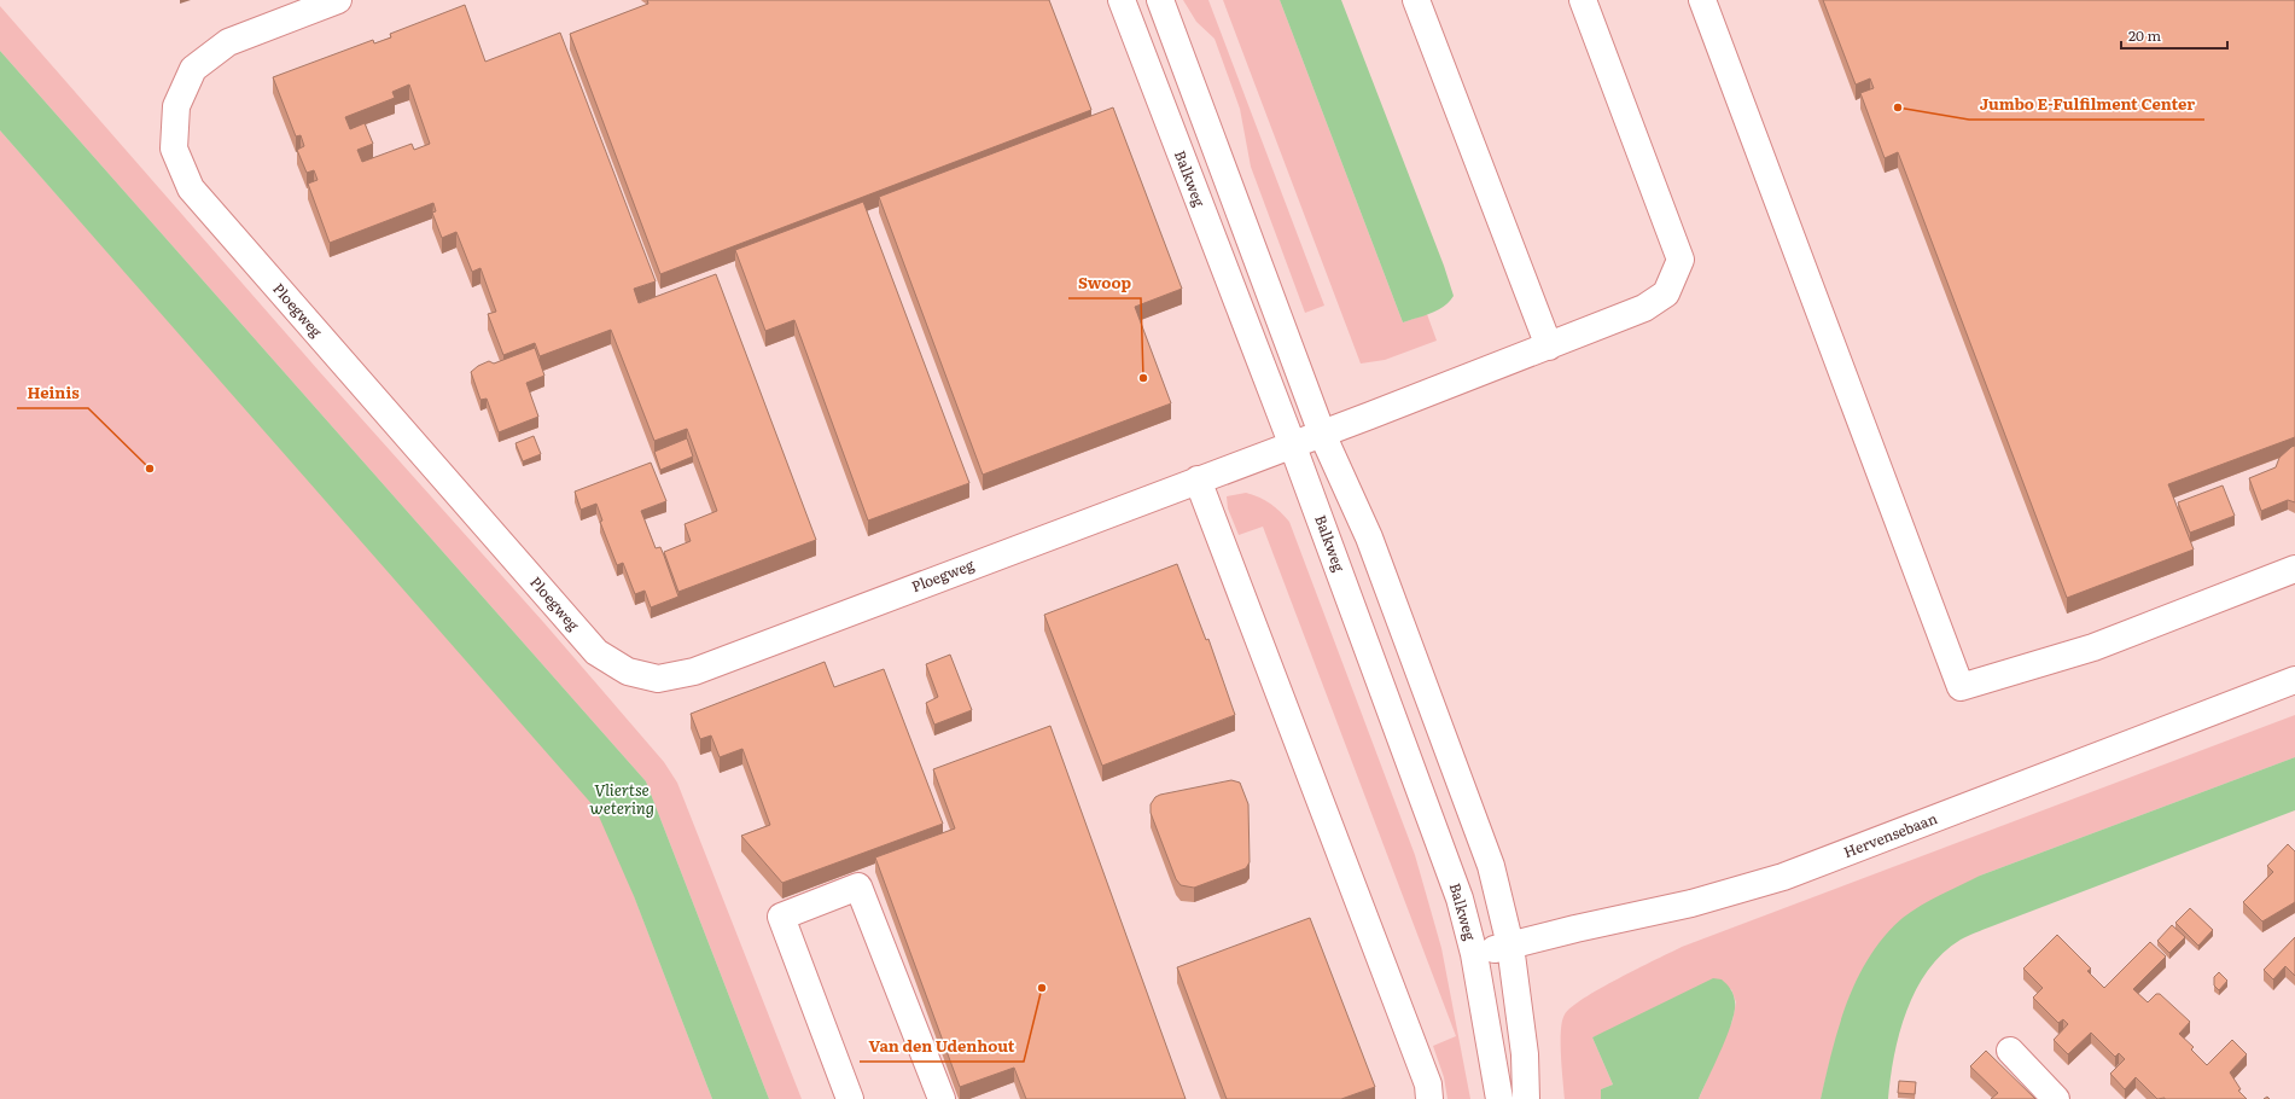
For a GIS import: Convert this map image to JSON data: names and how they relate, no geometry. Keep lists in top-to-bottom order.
{
  "streets": {
    "street": ["Balkweg", "Ploegweg", "Hervensebaan"]
  },
  "crossings": [
    ["Balkweg", "Ploegweg"],
    ["Balkweg", "Hervensebaan"]
  ],
  "water": ["Vliertse wetering"],
  "places": [
    "Jumbo E-Fulfilment Center",
    "Swoop",
    "Heinis",
    "Van den Udenhout"
  ],
  "scale_bar": "20 m"
}
